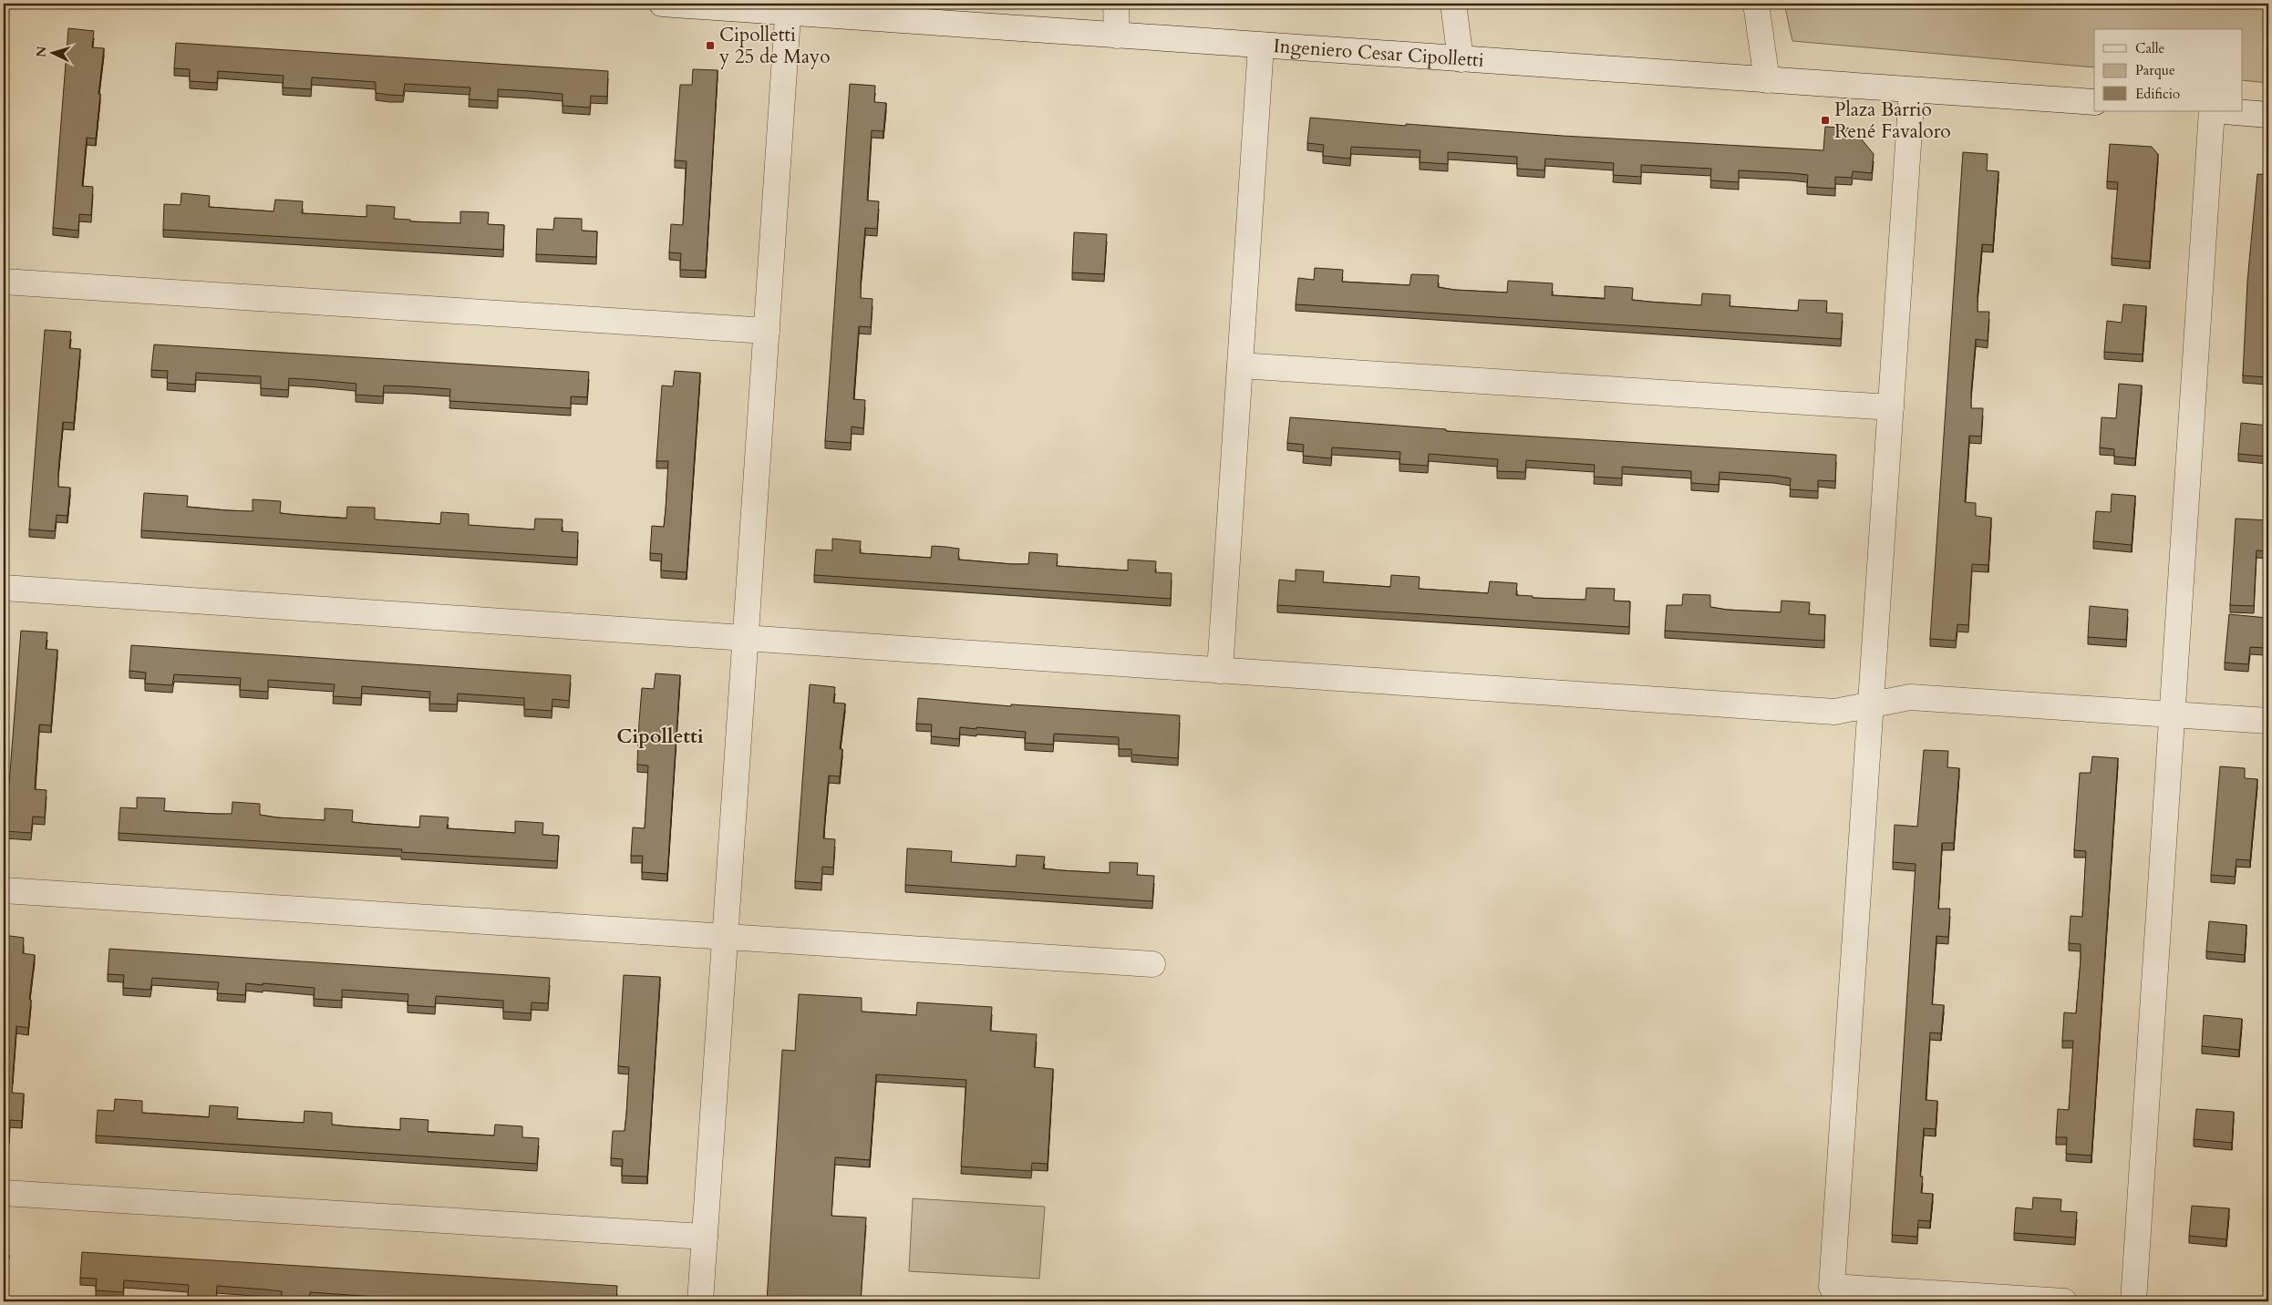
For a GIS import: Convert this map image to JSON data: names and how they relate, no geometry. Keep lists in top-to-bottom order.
{
  "streets": {
    "street": ["Ingeniero Cesar Cipolletti"]
  },
  "districts": ["Cipolletti"],
  "places": {
    "transit": ["Cipolletti y 25 de Mayo", "Plaza Barrio René Favaloro"]
  },
  "legend": ["Calle", "Parque", "Edificio"],
  "north": "left"
}
